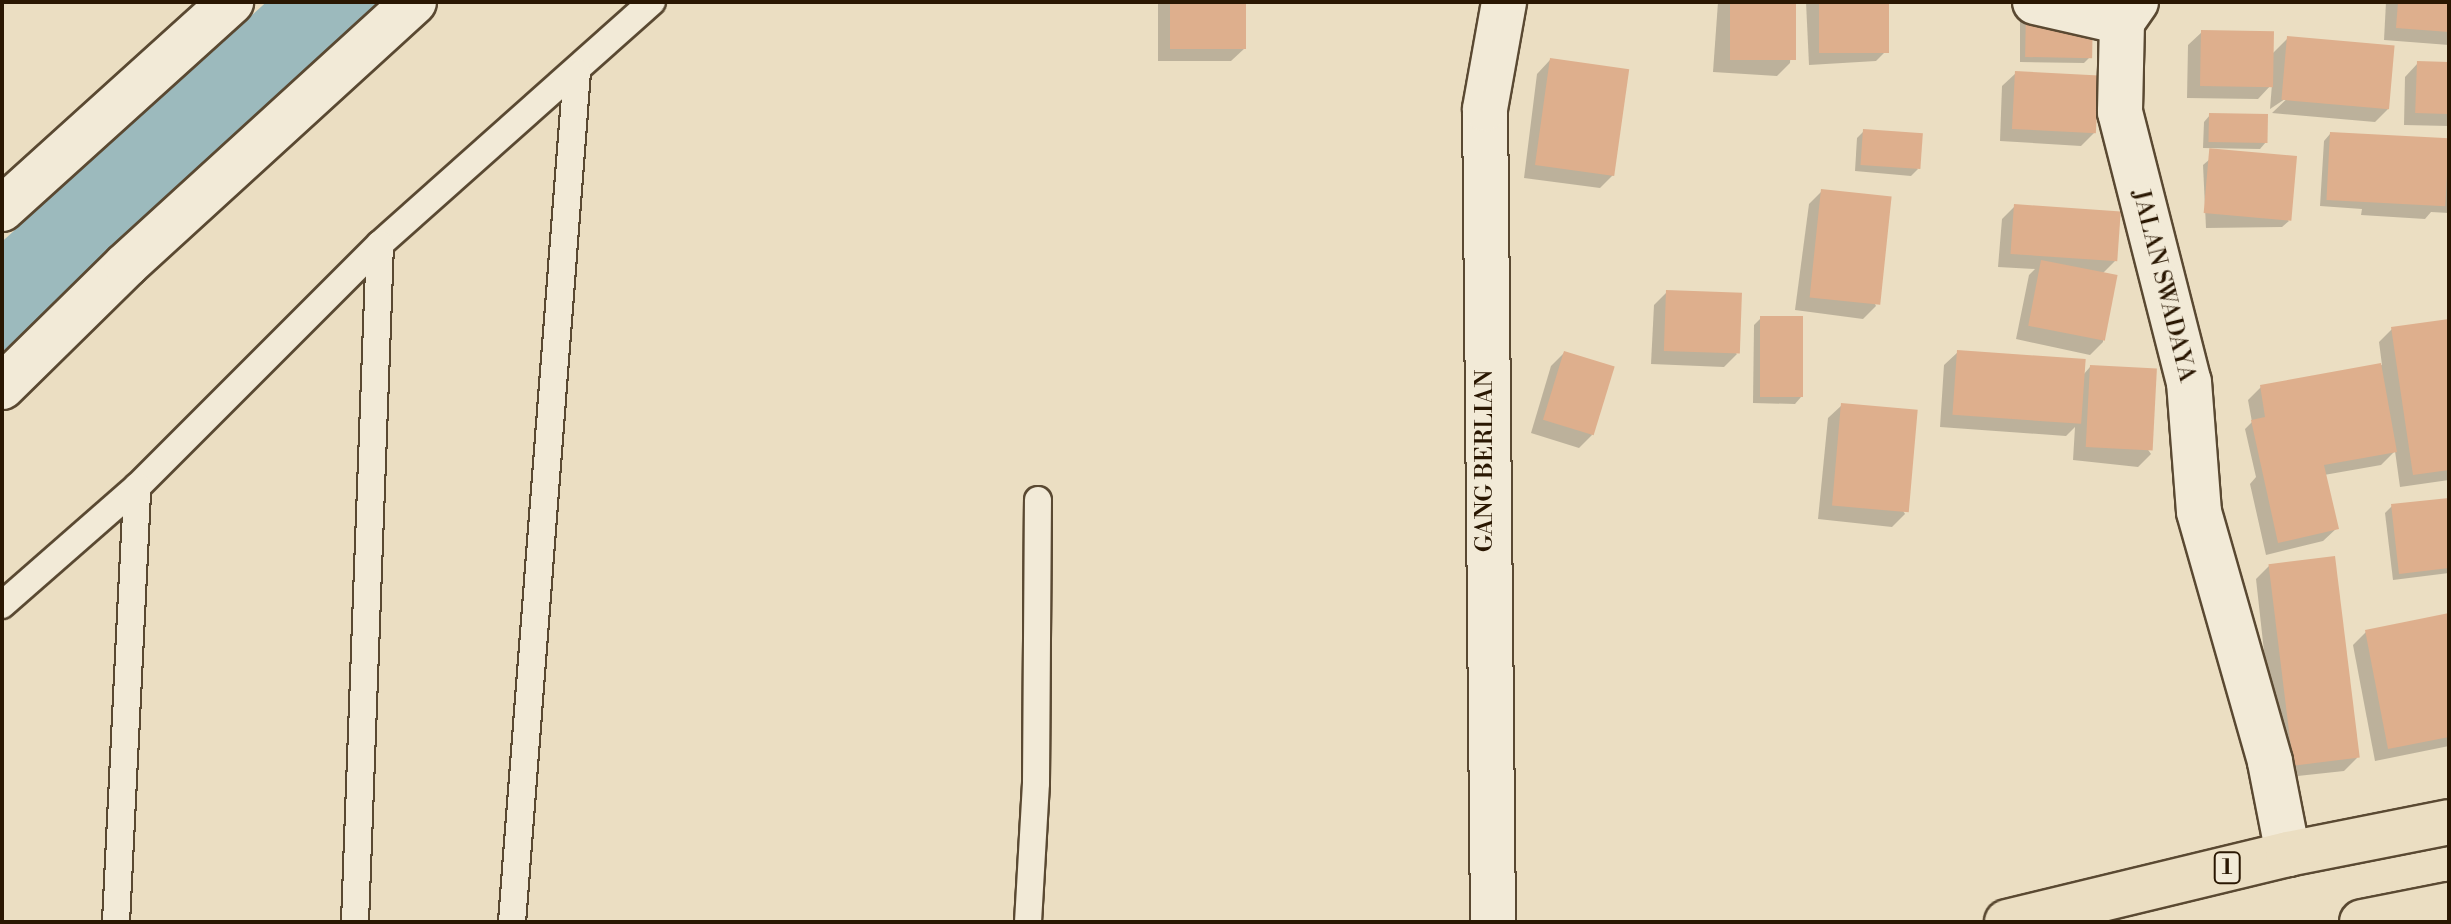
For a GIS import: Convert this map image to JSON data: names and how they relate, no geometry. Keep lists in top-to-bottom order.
{
  "streets": {
    "highway": ["1"],
    "street": ["JALAN SWADAYA", "GANG BERLIAN"]
  },
  "crossings": [
    ["JALAN SWADAYA", "1"]
  ]
}
